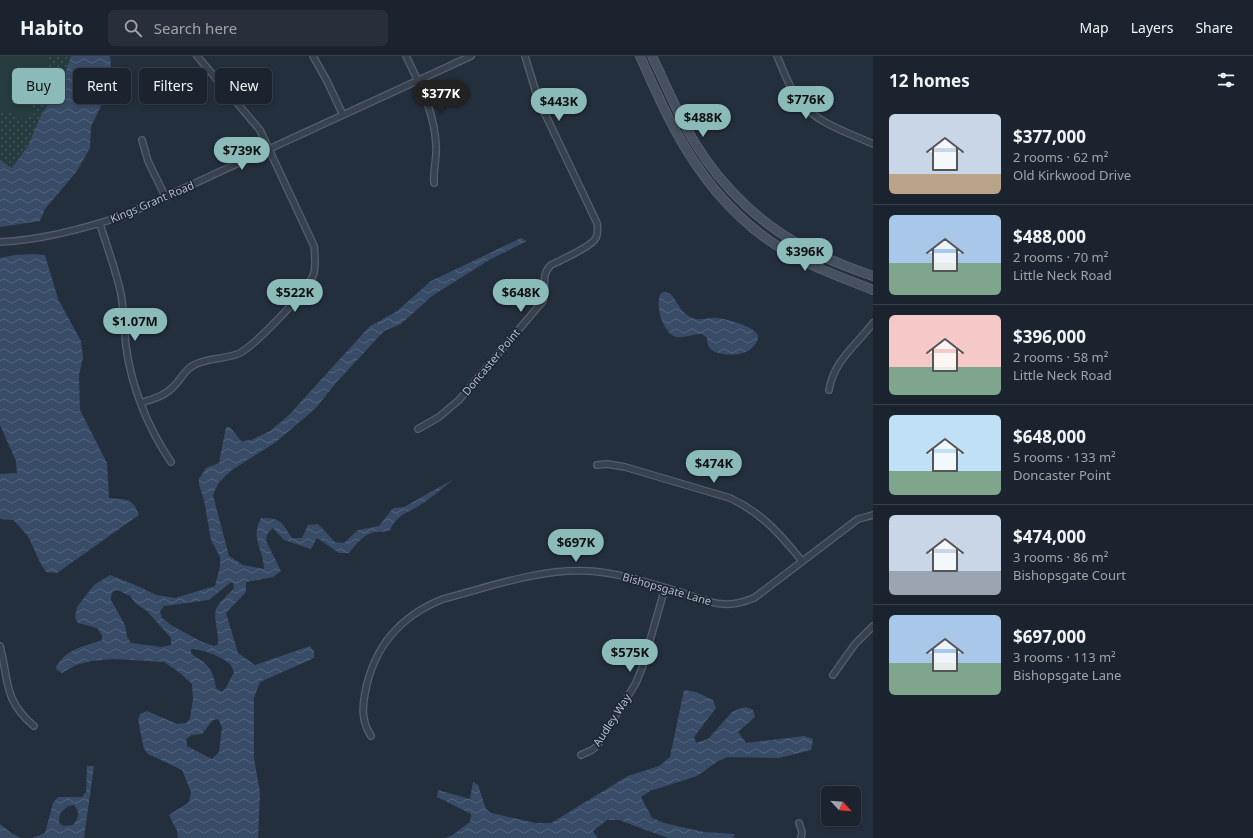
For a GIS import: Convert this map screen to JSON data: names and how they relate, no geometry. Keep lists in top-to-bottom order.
{
  "streets": {
    "street": [
      "Kings Grant Road",
      "Doncaster Point",
      "Bishopsgate Lane",
      "Audley Way"
    ]
  },
  "crossings": [
    ["Bishopsgate Lane", "Audley Way"]
  ],
  "north": "bottom right",
  "page": {
    "header": "Habito",
    "search": "Search here",
    "nav": ["Map", "Layers", "Share"],
    "heading": "12 homes",
    "chip": [
      "Buy",
      "Rent",
      "Filters",
      "New"
    ],
    "price": [
      "$377K",
      "$776K",
      "$443K",
      "$488K",
      "$739K",
      "$396K",
      "$522K",
      "$648K",
      "$1.07M",
      "$474K",
      "$697K",
      "$575K"
    ],
    "list": [
      {
        "name": "$377,000",
        "note": "2 rooms · 62 m² · Old Kirkwood Drive"
      },
      {
        "name": "$488,000",
        "note": "2 rooms · 70 m² · Little Neck Road"
      },
      {
        "name": "$396,000",
        "note": "2 rooms · 58 m² · Little Neck Road"
      },
      {
        "name": "$648,000",
        "note": "5 rooms · 133 m² · Doncaster Point"
      },
      {
        "name": "$474,000",
        "note": "3 rooms · 86 m² · Bishopsgate Court"
      },
      {
        "name": "$697,000",
        "note": "3 rooms · 113 m² · Bishopsgate Lane"
      }
    ]
  }
}
